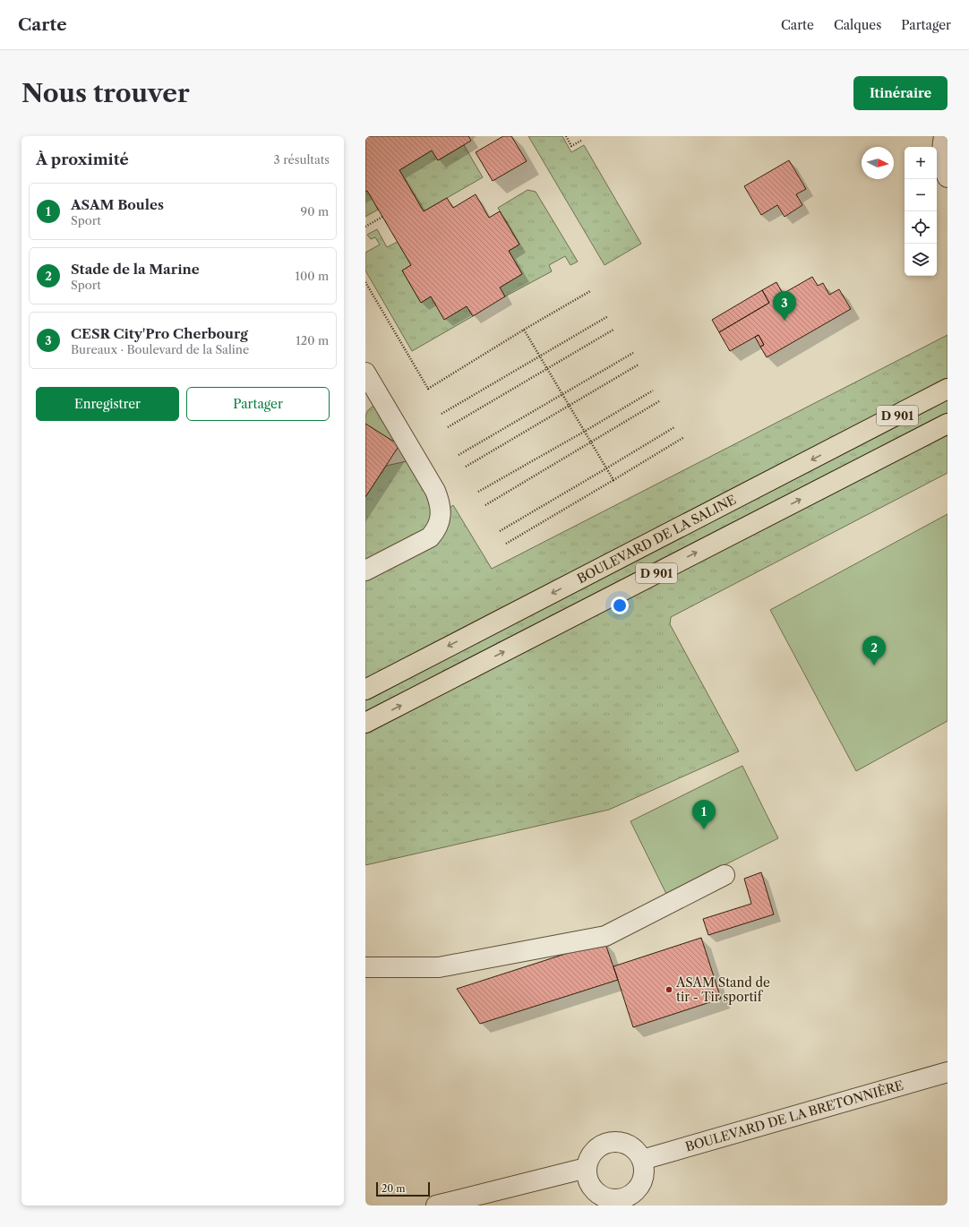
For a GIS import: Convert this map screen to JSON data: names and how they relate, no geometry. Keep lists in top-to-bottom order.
{
  "streets": {
    "main road": ["D 901", "BOULEVARD DE LA SALINE"],
    "lane": ["BOULEVARD DE LA BRETONNIÈRE"]
  },
  "places": ["ASAM Stand de tir - Tir sportif"],
  "scale_bar": "20 m",
  "north": "right",
  "page": {
    "header": "Carte",
    "nav": ["Carte", "Calques", "Partager"],
    "buttons": [
      "Itinéraire",
      ["Enregistrer", "Partager"]
    ],
    "title": "Nous trouver",
    "heading": ["À proximité", "3 résultats"],
    "map_buttons": ["+", "−"],
    "list": [
      {
        "mark": "1",
        "name": "ASAM Boules",
        "note": "Sport",
        "value": "90 m"
      },
      {
        "mark": "2",
        "name": "Stade de la Marine",
        "note": "Sport",
        "value": "100 m"
      },
      {
        "mark": "3",
        "name": "CESR City'Pro Cherbourg",
        "note": "Bureaux · Boulevard de la Saline",
        "value": "120 m"
      }
    ],
    "pins": ["3", "2", "1"],
    "scale": "20 m"
  }
}
